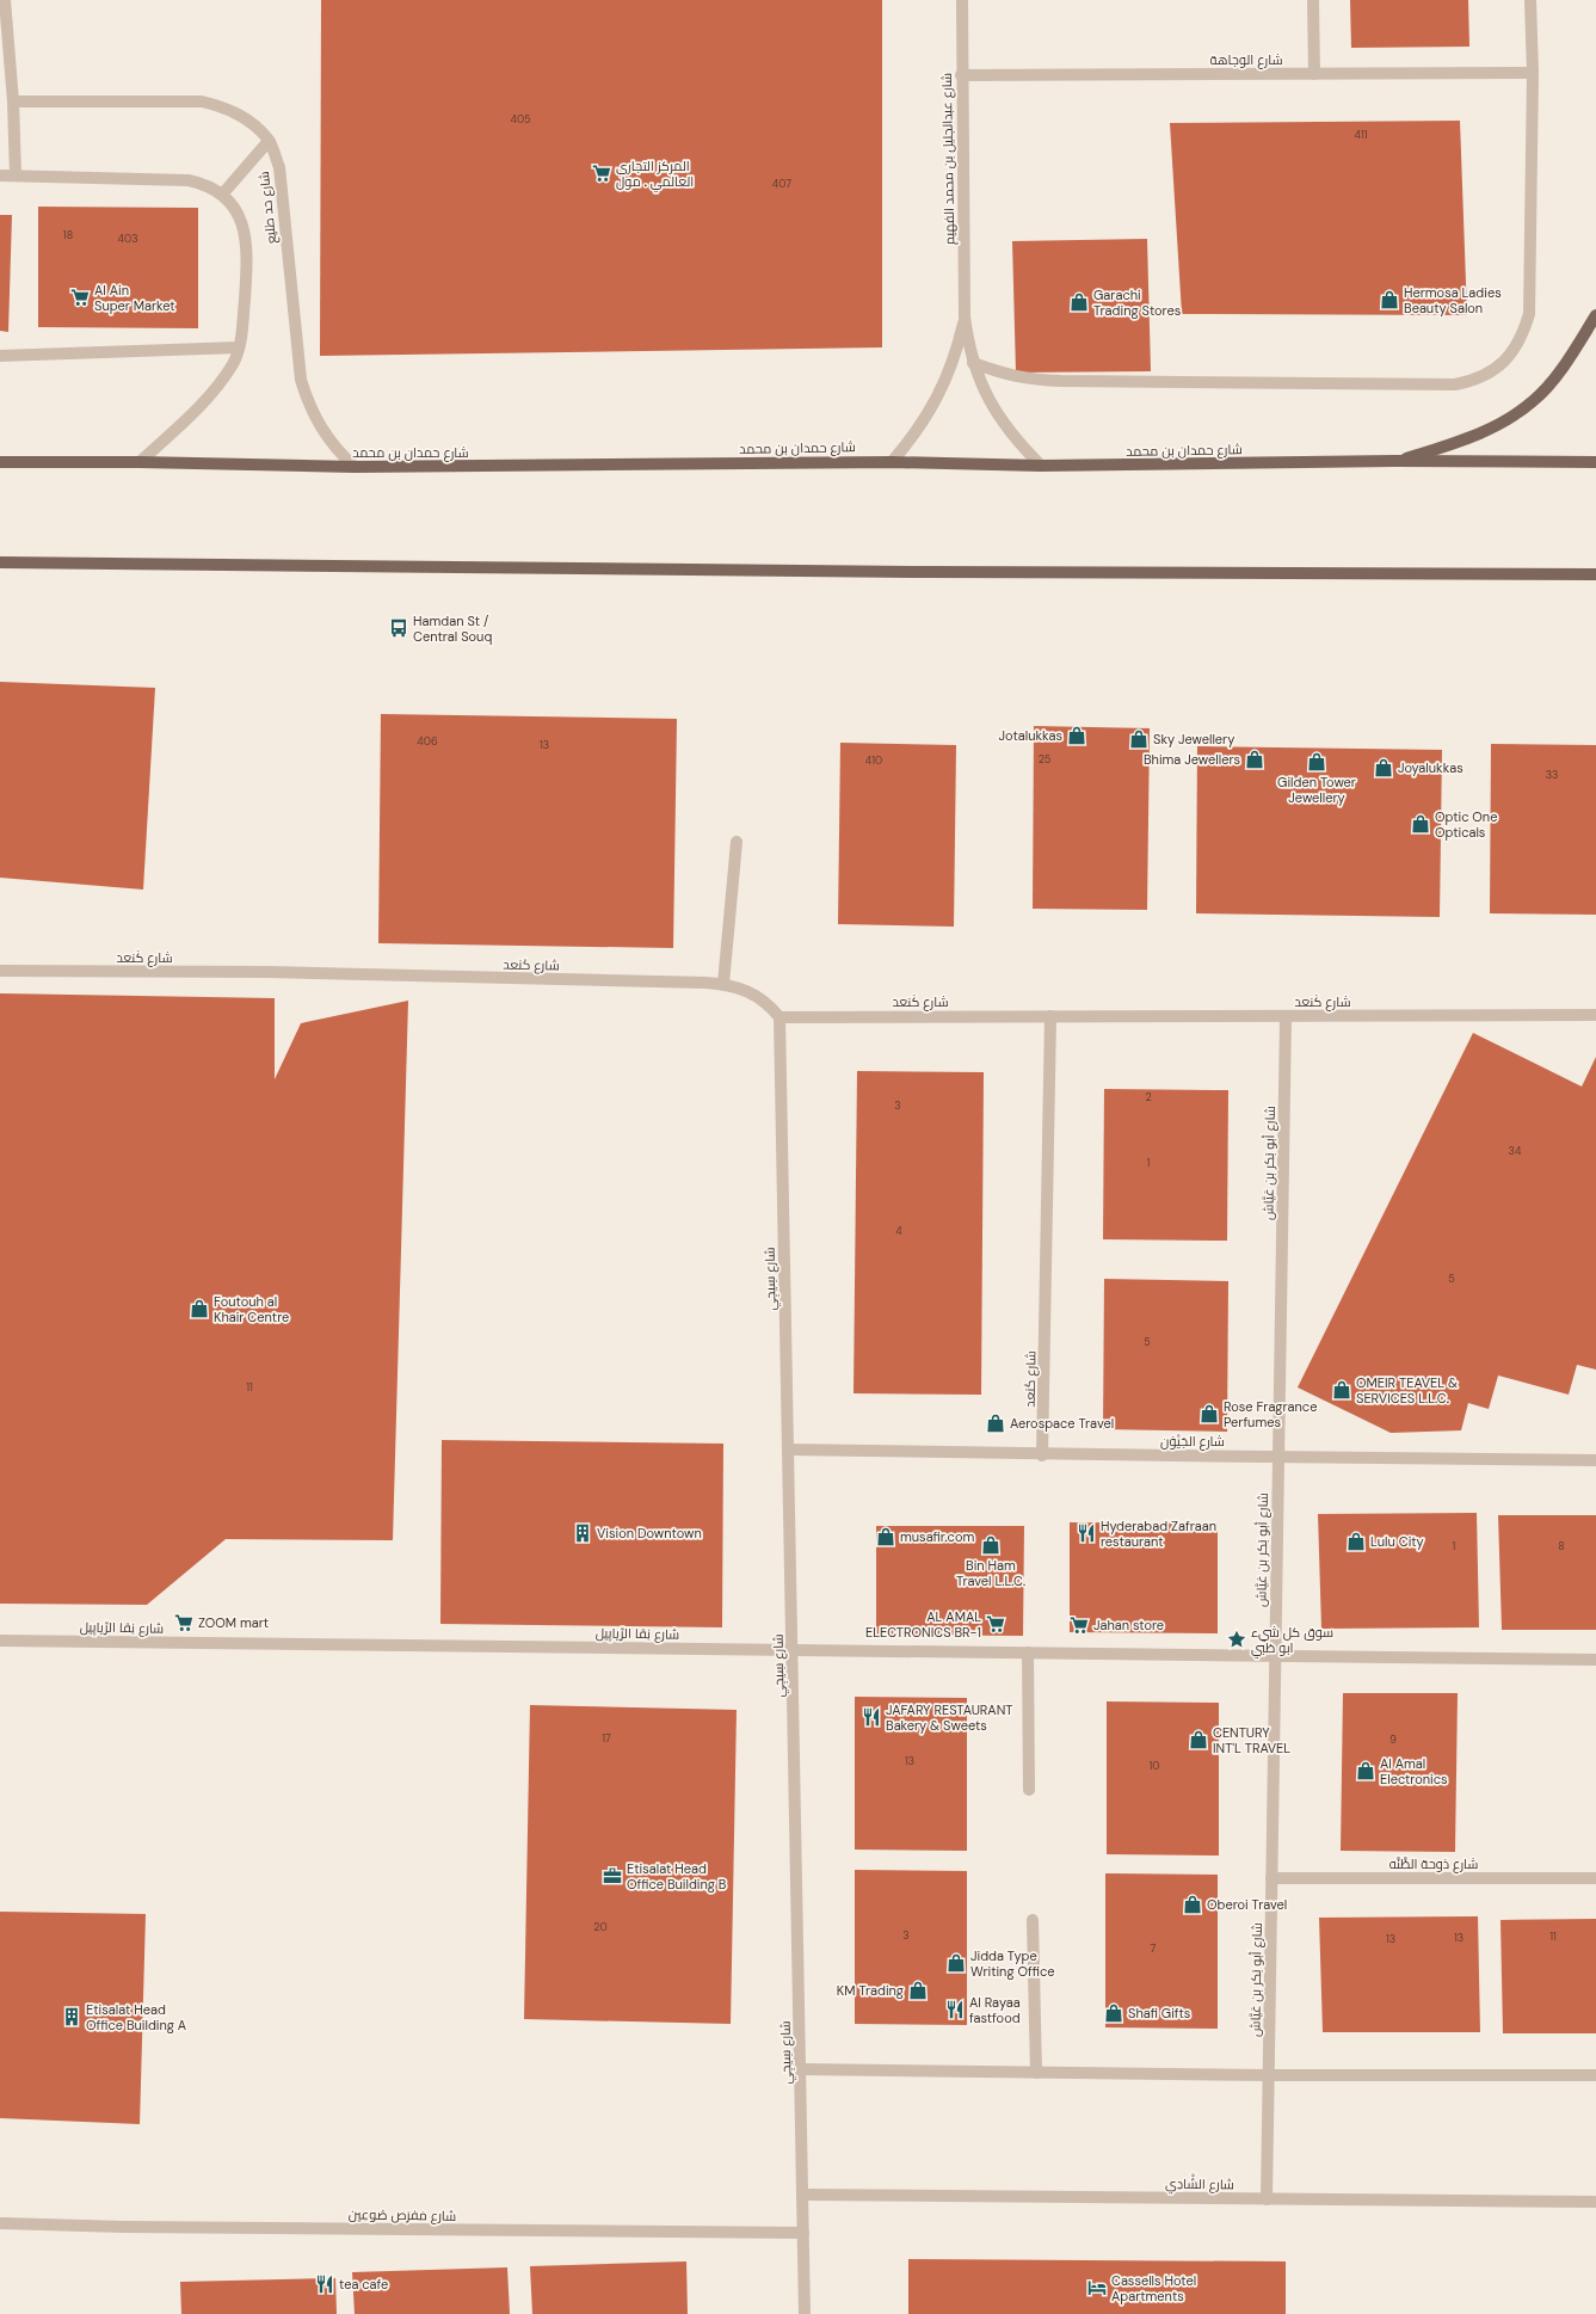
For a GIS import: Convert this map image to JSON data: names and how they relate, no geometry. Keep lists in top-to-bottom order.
{
  "streets": {
    "main road": ["شارع حمدان بن محمد"],
    "street": [
      "شارع الوجاهة",
      "شارع عبدالجليل بن محمد الفهيم",
      "شارع حد طليع",
      "شارع كَنعد",
      "شارع أبو بَكر بن عَيَّاش",
      "شارع سِيجِي",
      "شارع الجَيْوَن",
      "شارع نِقا الرَّيايِيل",
      "شارع دَوحة الظَّنَّه",
      "شارع الشَّادِي",
      "شارع مَفرَص صُوعِين"
    ]
  },
  "crossings": [
    ["شارع الوجاهة", "شارع عبدالجليل بن محمد الفهيم"],
    ["شارع عبدالجليل بن محمد الفهيم", "شارع حمدان بن محمد"],
    ["شارع حد طليع", "شارع حمدان بن محمد"],
    ["شارع كَنعد", "شارع أبو بَكر بن عَيَّاش"],
    ["شارع كَنعد", "شارع سِيجِي"],
    ["شارع كَنعد", "شارع الجَيْوَن"],
    ["شارع أبو بَكر بن عَيَّاش", "شارع الجَيْوَن"],
    ["شارع أبو بَكر بن عَيَّاش", "شارع نِقا الرَّيايِيل"],
    ["شارع أبو بَكر بن عَيَّاش", "شارع دَوحة الظَّنَّه"],
    ["شارع أبو بَكر بن عَيَّاش", "شارع الشَّادِي"],
    ["شارع سِيجِي", "شارع الجَيْوَن"],
    ["شارع سِيجِي", "شارع نِقا الرَّيايِيل"],
    ["شارع سِيجِي", "شارع الشَّادِي"],
    ["شارع سِيجِي", "شارع مَفرَص صُوعِين"]
  ],
  "places": {
    "supermarket": [
      "المركز التجاري العالمي . مول",
      "Al Ain Super Market",
      "ZOOM mart",
      "AL AMAL ELECTRONICS BR-1",
      "Jahan store"
    ],
    "shop": [
      "Hermosa Ladies Beauty Salon",
      "Garachi Trading Stores",
      "Jotalukkas",
      "Sky Jewellery",
      "Bhima Jewellers",
      "Gilden Tower Jewellery",
      "Joyalukkas",
      "Optic One Opticals",
      "Foutouh al Khair Centre",
      "OMEIR TEAVEL & SERVICES L.L.C.",
      "Rose Fragrance Perfumes",
      "Aerospace Travel",
      "musafir.com",
      "Lulu City",
      "Bin Ham Travel L.L.C.",
      "CENTURY INT'L TRAVEL",
      "Al Amal Electronics",
      "Oberoi Travel",
      "Jidda Type Writing Office",
      "KM Trading",
      "Shafi Gifts"
    ],
    "bus stop": ["Hamdan St / Central Souq"],
    "building": ["Vision Downtown", "Etisalat Head Office Building A"],
    "restaurant": [
      "Hyderabad Zafraan restaurant",
      "JAFARY RESTAURANT Bakery & Sweets",
      "Al Rayaa fastfood",
      "tea cafe"
    ],
    "place": ["سوق كل شيء ابو ظبي"],
    "office": ["Etisalat Head Office Building B"],
    "hotel": ["Cassells Hotel Apartments"]
  },
  "house_numbers": [
    "405",
    "411",
    "407",
    "18",
    "403",
    "406",
    "13",
    "25",
    "410",
    "33",
    "2",
    "3",
    "34",
    "1",
    "4",
    "5",
    "5",
    "11",
    "1",
    "8",
    "17",
    "9",
    "13",
    "10",
    "20",
    "3",
    "11",
    "13",
    "13",
    "7"
  ]
}
